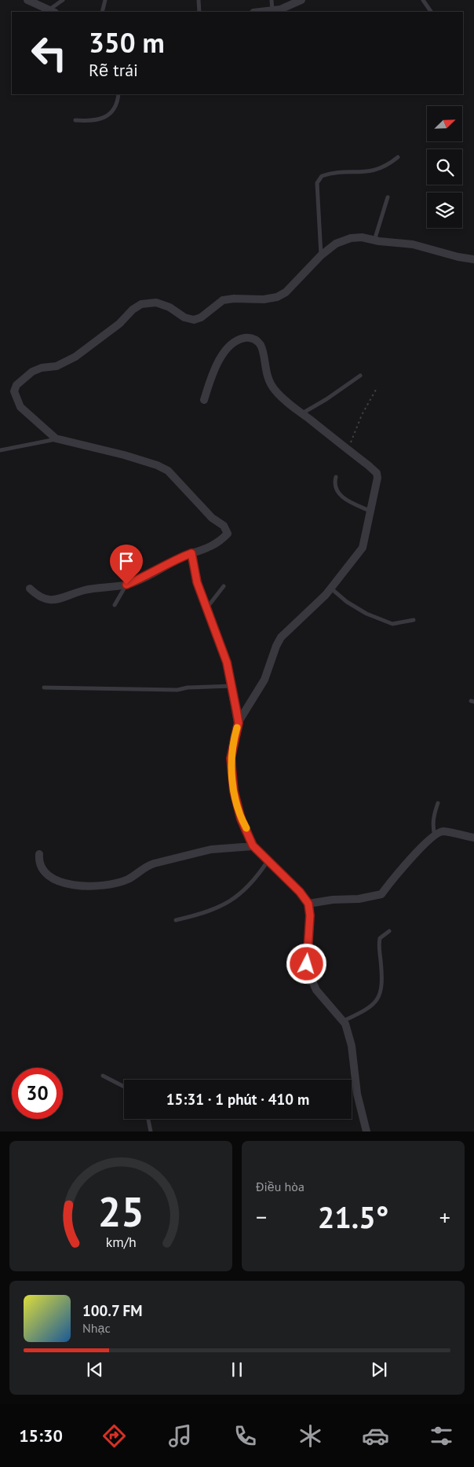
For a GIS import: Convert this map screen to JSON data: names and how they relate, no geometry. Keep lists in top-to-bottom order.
{
  "north": "top right",
  "page": {
    "turn": ["350 m", "Rẽ trái"],
    "limit": "30",
    "trip": "15:31 · 1 phút · 410 m",
    "tile": "Điều hòa",
    "heat": ["−", "21.5°", "+"],
    "song": ["100.7 FM", "Nhạc"],
    "tabs": "15:30",
    "gauge": ["25", "km/h"]
  }
}
